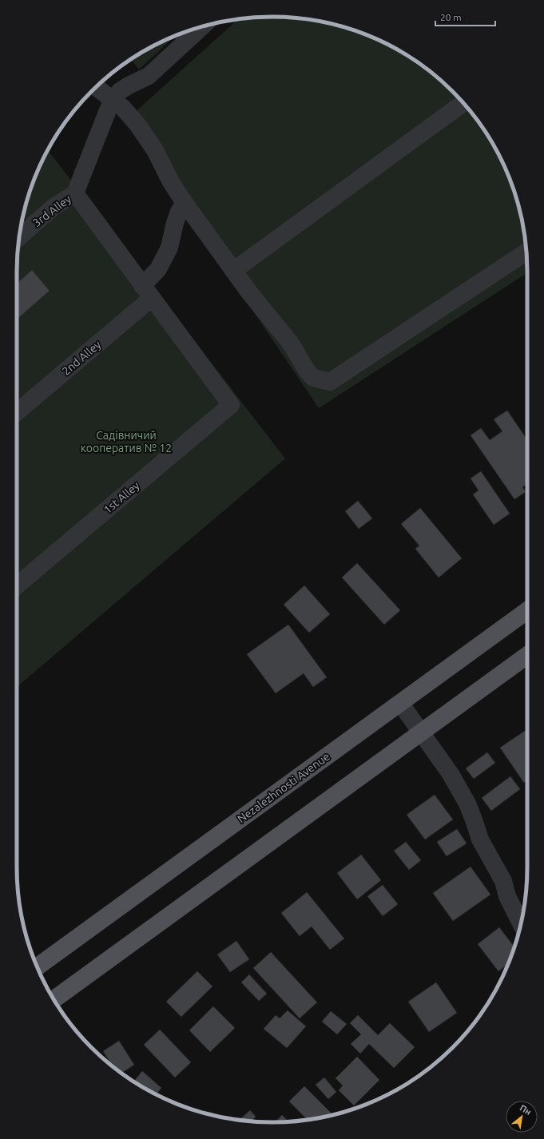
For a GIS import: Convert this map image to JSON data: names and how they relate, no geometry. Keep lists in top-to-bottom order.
{
  "streets": {
    "main road": ["Nezalezhnosti Avenue"],
    "street": ["3rd Alley", "2nd Alley", "1st Alley"]
  },
  "crossings": [
    ["2nd Alley", "1st Alley"]
  ],
  "parks": ["Садівничий кооператив № 12"],
  "scale_bar": "20 m",
  "north": "top right"
}
